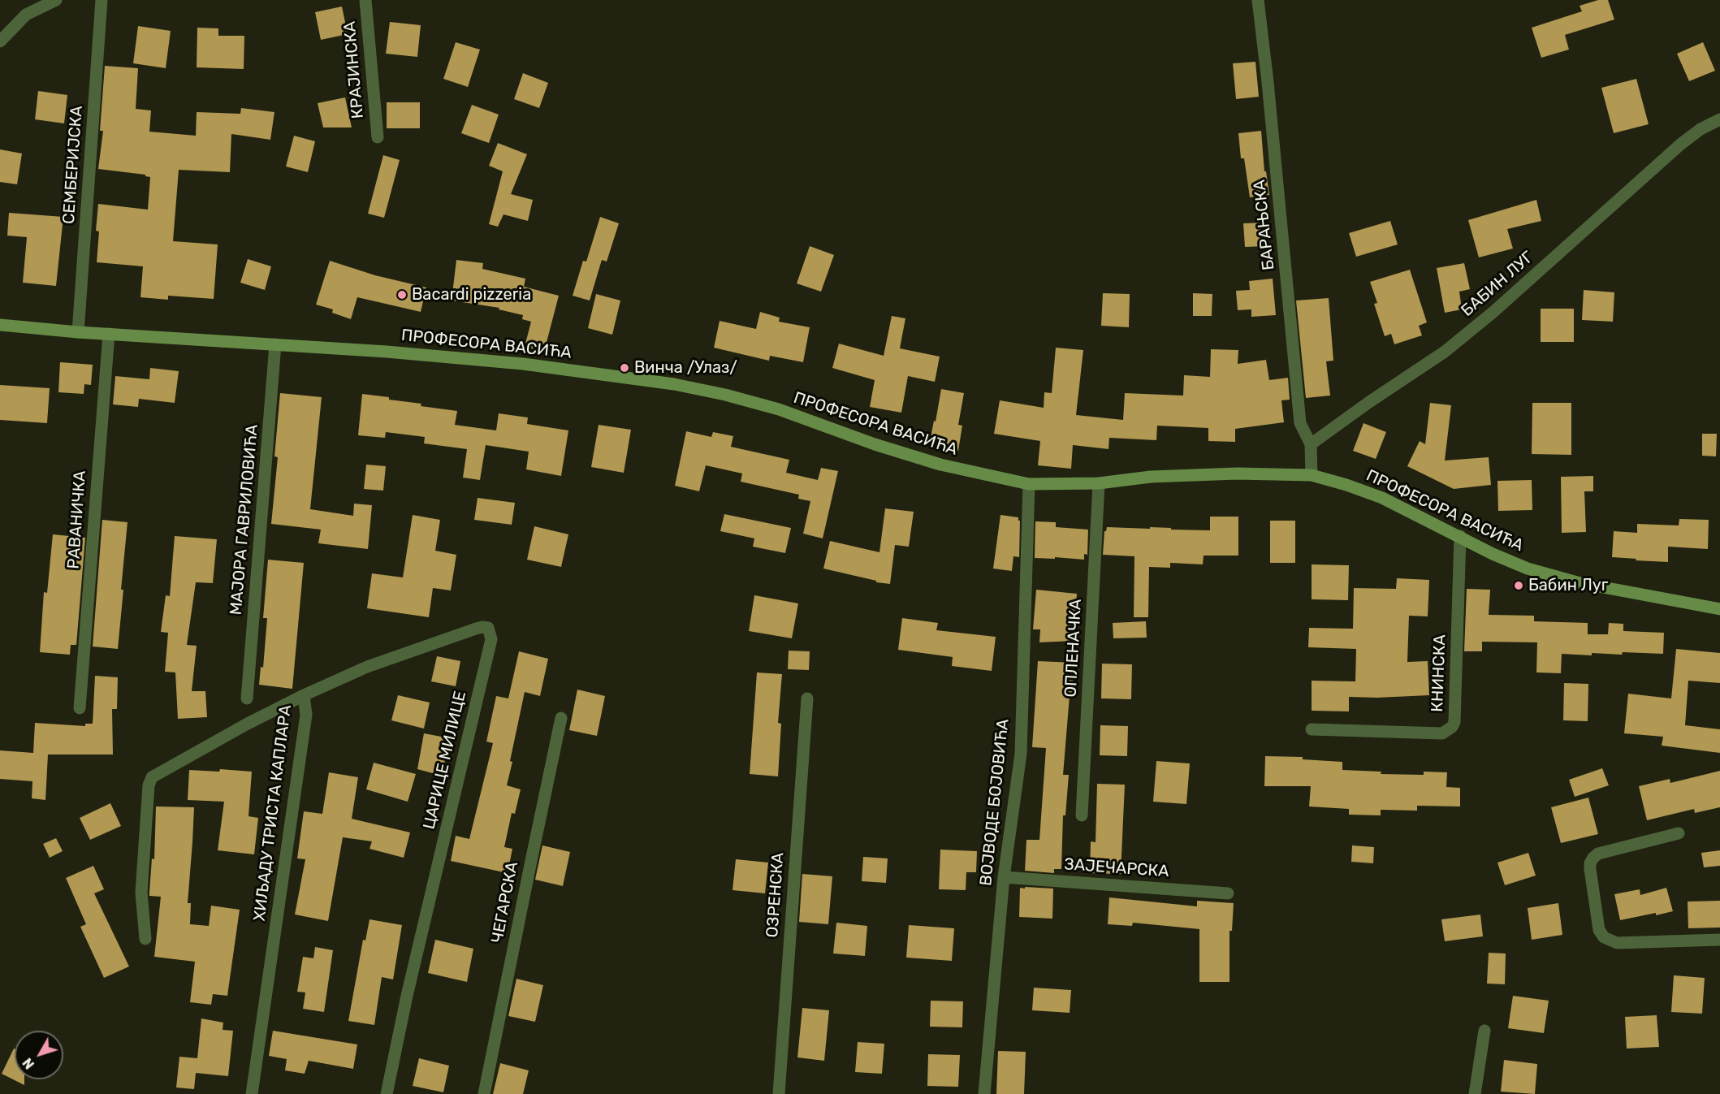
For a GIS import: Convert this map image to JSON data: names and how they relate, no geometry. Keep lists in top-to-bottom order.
{
  "streets": {
    "street": [
      "КРАЈИНСКА",
      "СЕМБЕРИЈСКА",
      "БАРАЊСКА",
      "БАБИН ЛУГ",
      "ПРОФЕСОРА ВАСИЋА",
      "РАВАНИЧКА",
      "МАЈОРА ГАВРИЛОВИЋА",
      "ОПЛЕНАЧКА",
      "КНИНСКА",
      "ЦАРИЦЕ МИЛИЦЕ",
      "ВОЈВОДЕ БОЈОВИЋА",
      "ХИЉАДУ ТРИСТА КАПЛАРА",
      "ЗАЈЕЧАРСКА",
      "ОЗРЕНСКА",
      "ЧЕГАРСКА"
    ]
  },
  "crossings": [
    ["СЕМБЕРИЈСКА", "ПРОФЕСОРА ВАСИЋА"],
    ["БАРАЊСКА", "БАБИН ЛУГ"],
    ["ПРОФЕСОРА ВАСИЋА", "РАВАНИЧКА"],
    ["ПРОФЕСОРА ВАСИЋА", "МАЈОРА ГАВРИЛОВИЋА"],
    ["ПРОФЕСОРА ВАСИЋА", "ОПЛЕНАЧКА"],
    ["ПРОФЕСОРА ВАСИЋА", "КНИНСКА"],
    ["ПРОФЕСОРА ВАСИЋА", "ВОЈВОДЕ БОЈОВИЋА"],
    ["ЦАРИЦЕ МИЛИЦЕ", "ХИЉАДУ ТРИСТА КАПЛАРА"],
    ["ВОЈВОДЕ БОЈОВИЋА", "ЗАЈЕЧАРСКА"]
  ],
  "places": ["Bacardi pizzeria", "Винча /Улаз/", "Бабин Луг"],
  "north": "bottom left"
}
